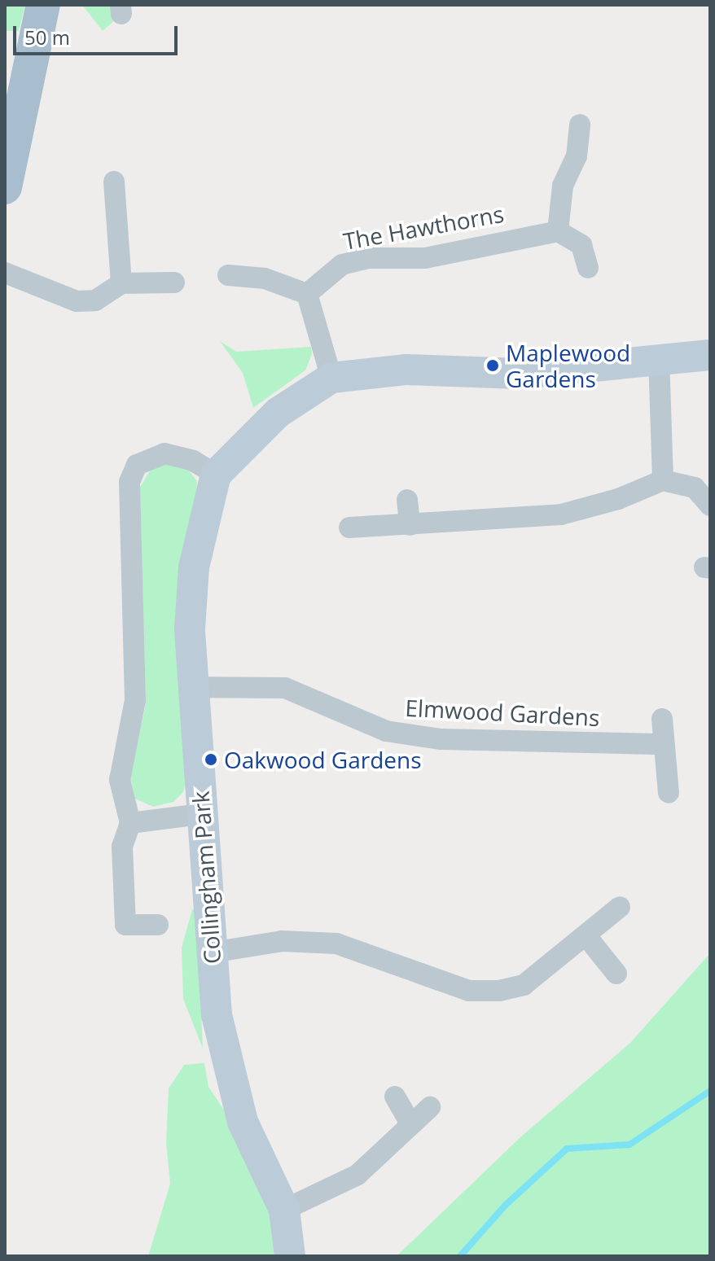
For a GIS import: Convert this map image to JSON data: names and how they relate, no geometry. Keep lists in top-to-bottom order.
{
  "streets": {
    "street": ["The Hawthorns", "Elmwood Gardens", "Collingham Park"]
  },
  "crossings": [
    ["Elmwood Gardens", "Collingham Park"]
  ],
  "places": ["Maplewood Gardens", "Oakwood Gardens"],
  "scale_bar": "50 m"
}
